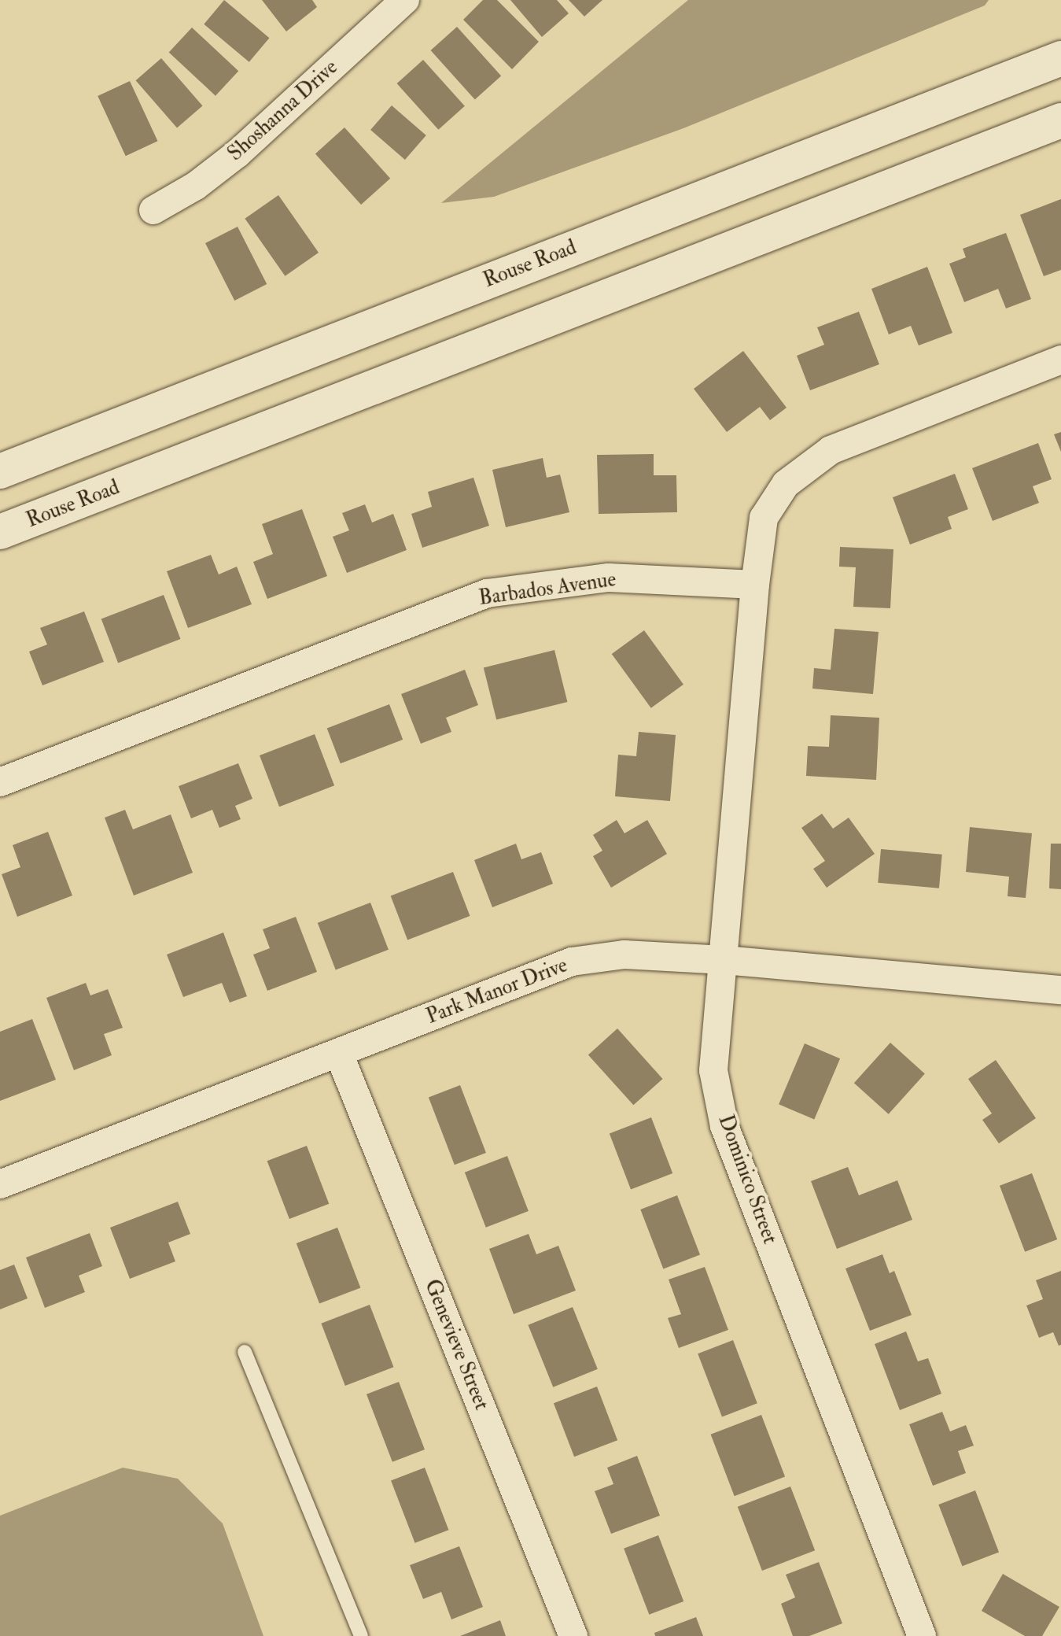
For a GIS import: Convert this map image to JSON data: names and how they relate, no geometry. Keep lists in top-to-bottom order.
{
  "streets": {
    "street": [
      "Shoshanna Drive",
      "Rouse Road",
      "Barbados Avenue",
      "Park Manor Drive",
      "Dominico Street",
      "Genevieve Street"
    ]
  },
  "crossings": [
    ["Barbados Avenue", "Dominico Street"],
    ["Park Manor Drive", "Dominico Street"],
    ["Park Manor Drive", "Genevieve Street"]
  ]
}
